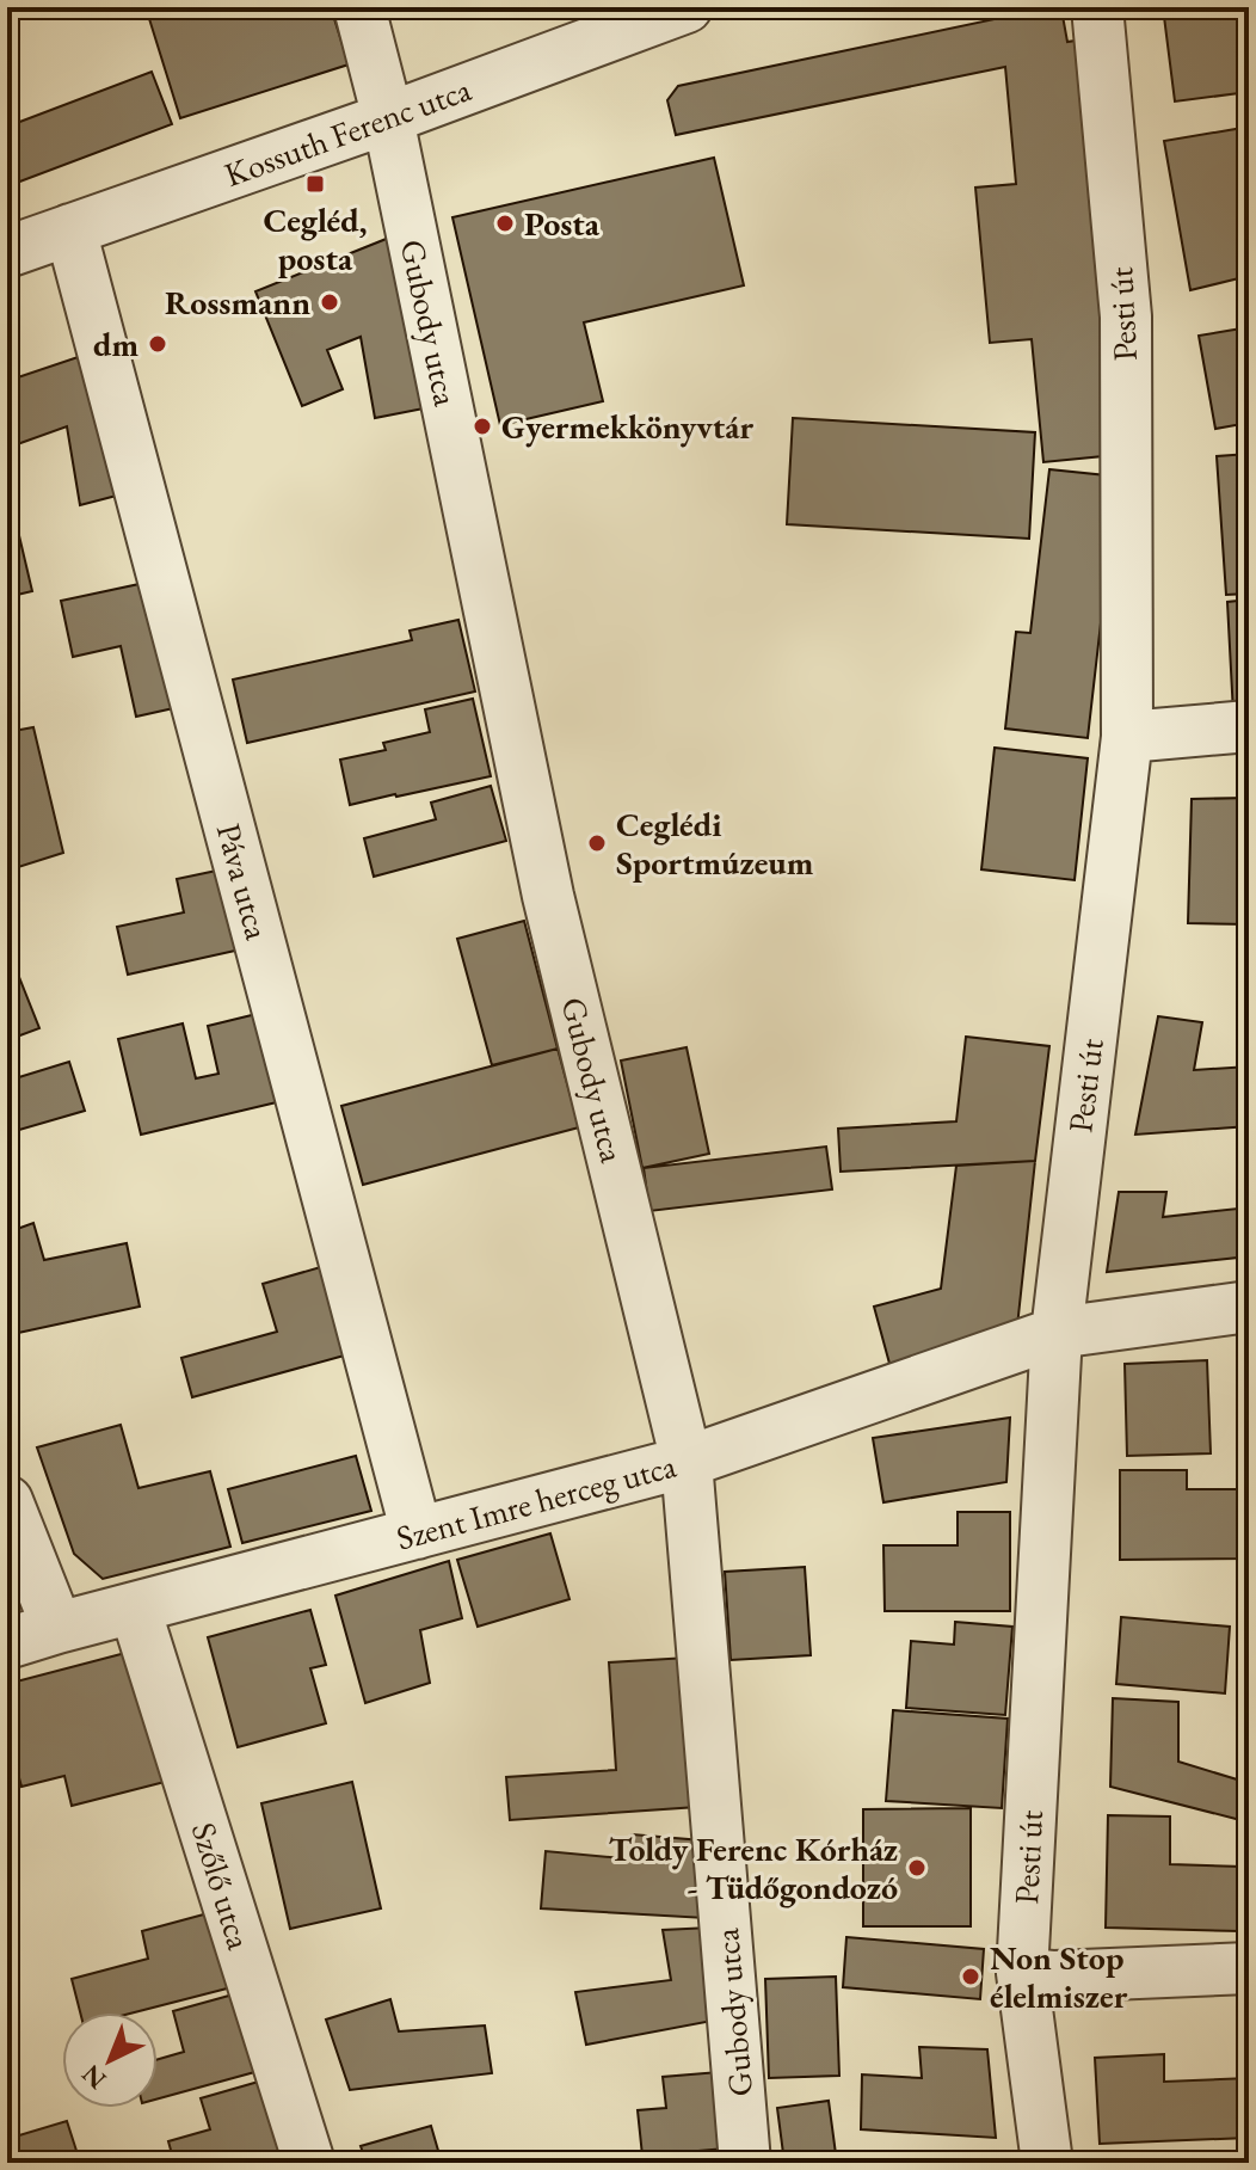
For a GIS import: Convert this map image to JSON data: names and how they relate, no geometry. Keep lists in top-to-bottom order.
{
  "streets": {
    "street": [
      "Kossuth Ferenc utca",
      "Pesti út",
      "Gubody utca",
      "Páva utca",
      "Szent Imre herceg utca",
      "Szőlő utca"
    ]
  },
  "crossings": [
    ["Kossuth Ferenc utca", "Gubody utca"],
    ["Kossuth Ferenc utca", "Páva utca"],
    ["Pesti út", "Szent Imre herceg utca"],
    ["Gubody utca", "Szent Imre herceg utca"],
    ["Páva utca", "Szent Imre herceg utca"],
    ["Szent Imre herceg utca", "Szőlő utca"]
  ],
  "places": {
    "transit": ["Cegléd, posta"],
    "other": [
      "Posta",
      "Rossmann",
      "dm",
      "Gyermekkönyvtár",
      "Ceglédi Sportmúzeum",
      "Toldy Ferenc Kórház - Tüdőgondozó",
      "Non Stop élelmiszer"
    ]
  },
  "north": "bottom left"
}
